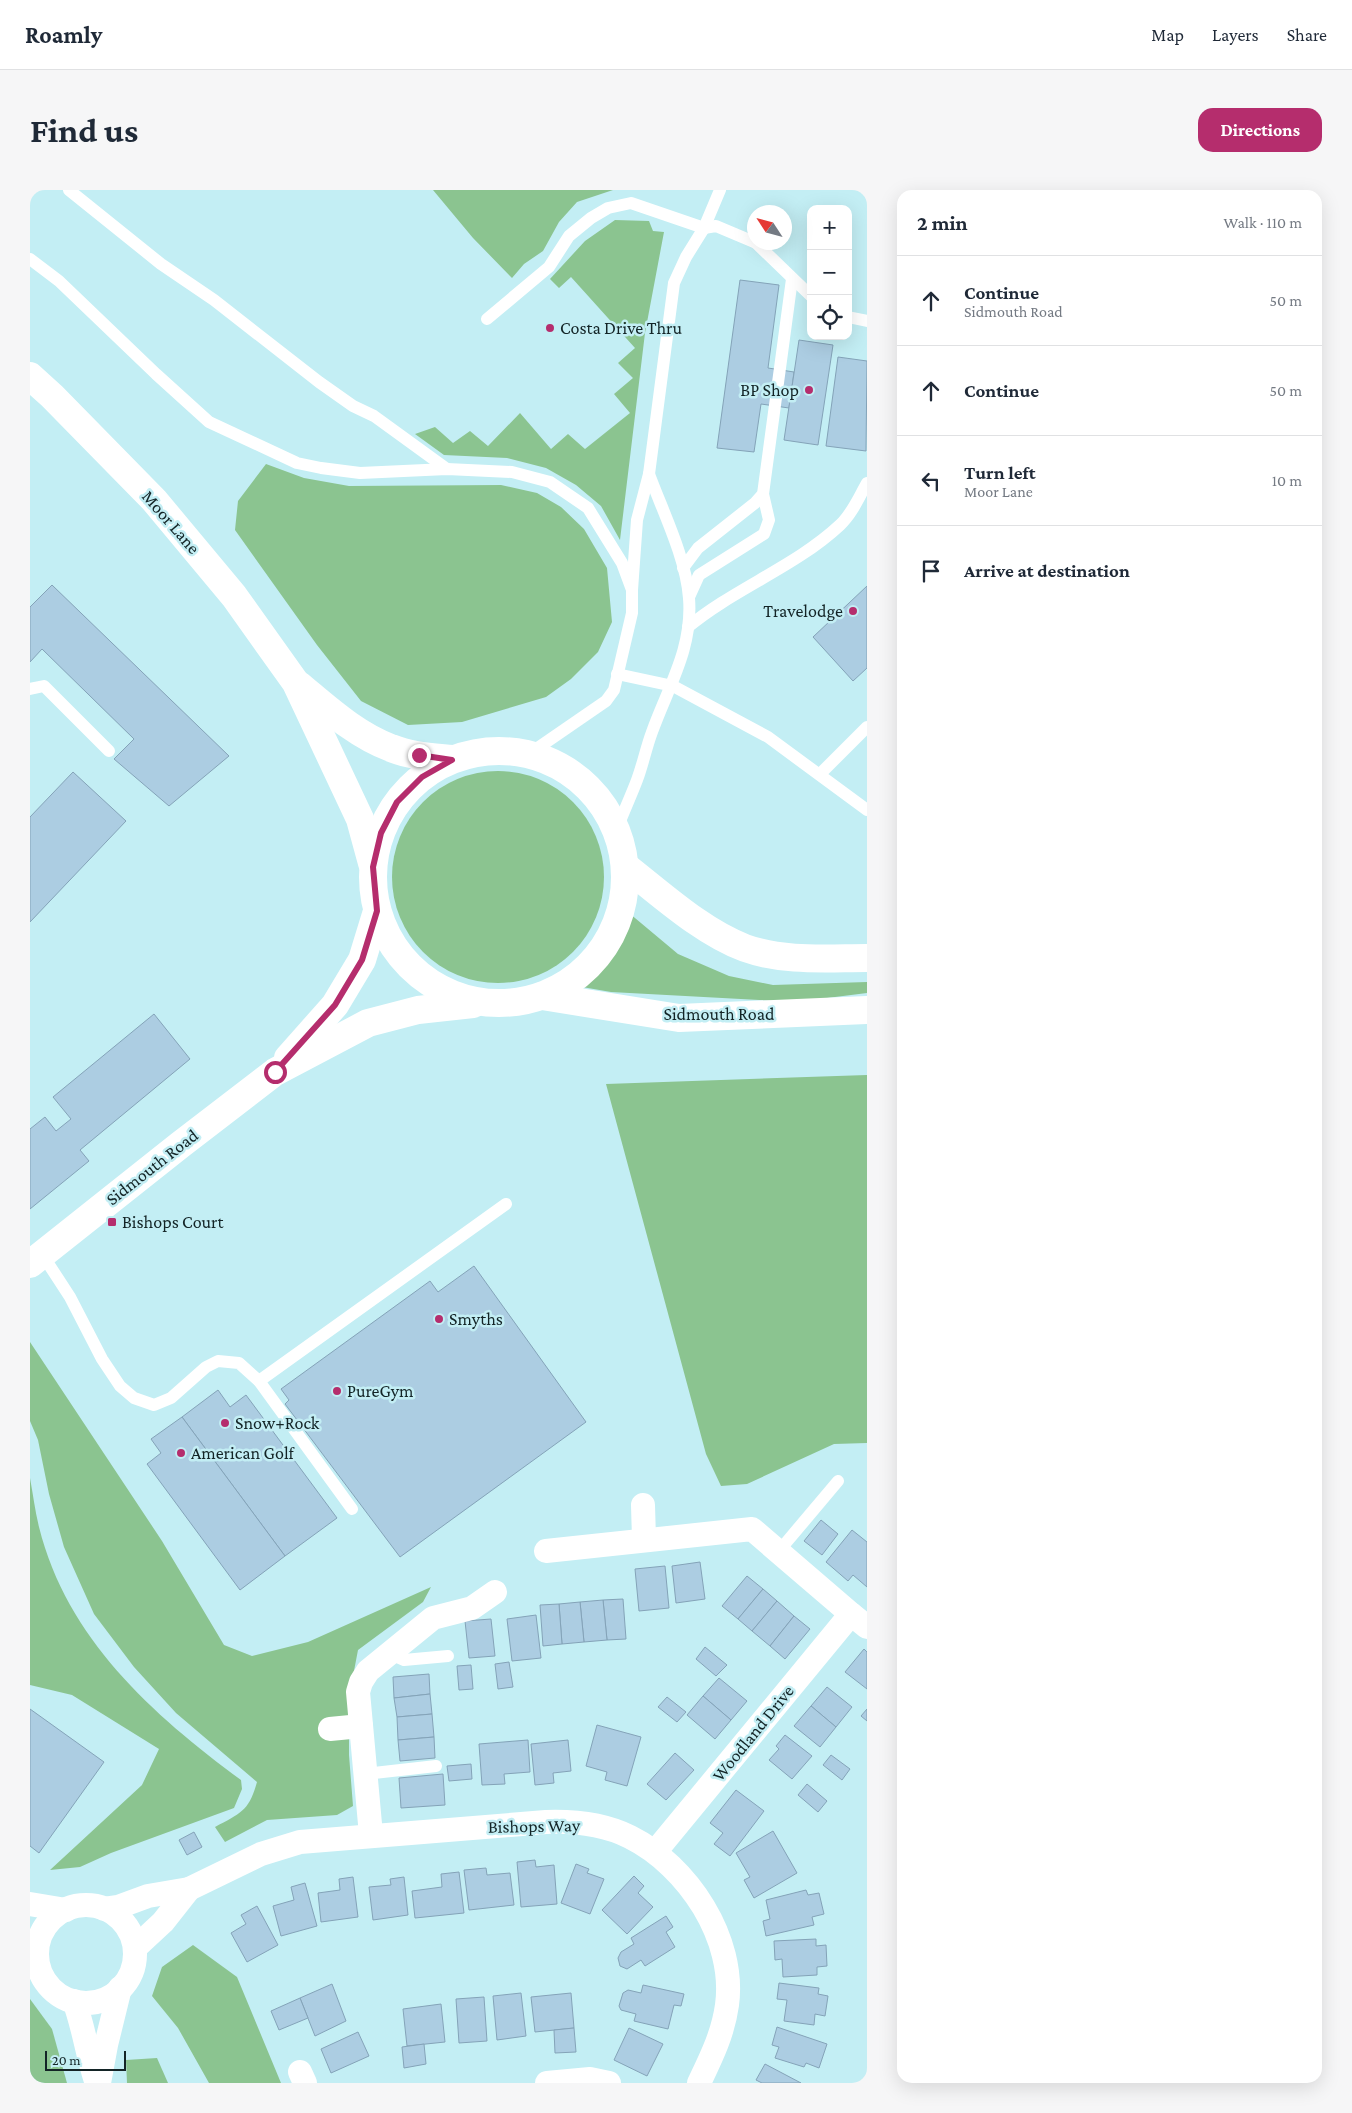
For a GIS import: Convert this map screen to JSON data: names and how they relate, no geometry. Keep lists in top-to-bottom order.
{
  "streets": {
    "main road": ["Moor Lane", "Sidmouth Road"],
    "street": ["Woodland Drive", "Bishops Way"]
  },
  "crossings": [
    ["Woodland Drive", "Bishops Way"]
  ],
  "places": {
    "other": [
      "Costa Drive Thru",
      "BP Shop",
      "Travelodge",
      "Smyths",
      "PureGym",
      "Snow+Rock",
      "American Golf"
    ],
    "transit": ["Bishops Court"]
  },
  "scale_bar": "20 m",
  "north": "top left",
  "page": {
    "header": "Roamly",
    "nav": ["Map", "Layers", "Share"],
    "buttons": "Directions",
    "title": "Find us",
    "heading": ["2 min", "Walk · 110 m"],
    "map_buttons": ["+", "−"],
    "list": [
      ["Continue", "Sidmouth Road", "50 m"],
      ["Continue", "50 m"],
      ["Turn left", "Moor Lane", "10 m"],
      "Arrive at destination"
    ],
    "scale": "20 m"
  }
}
